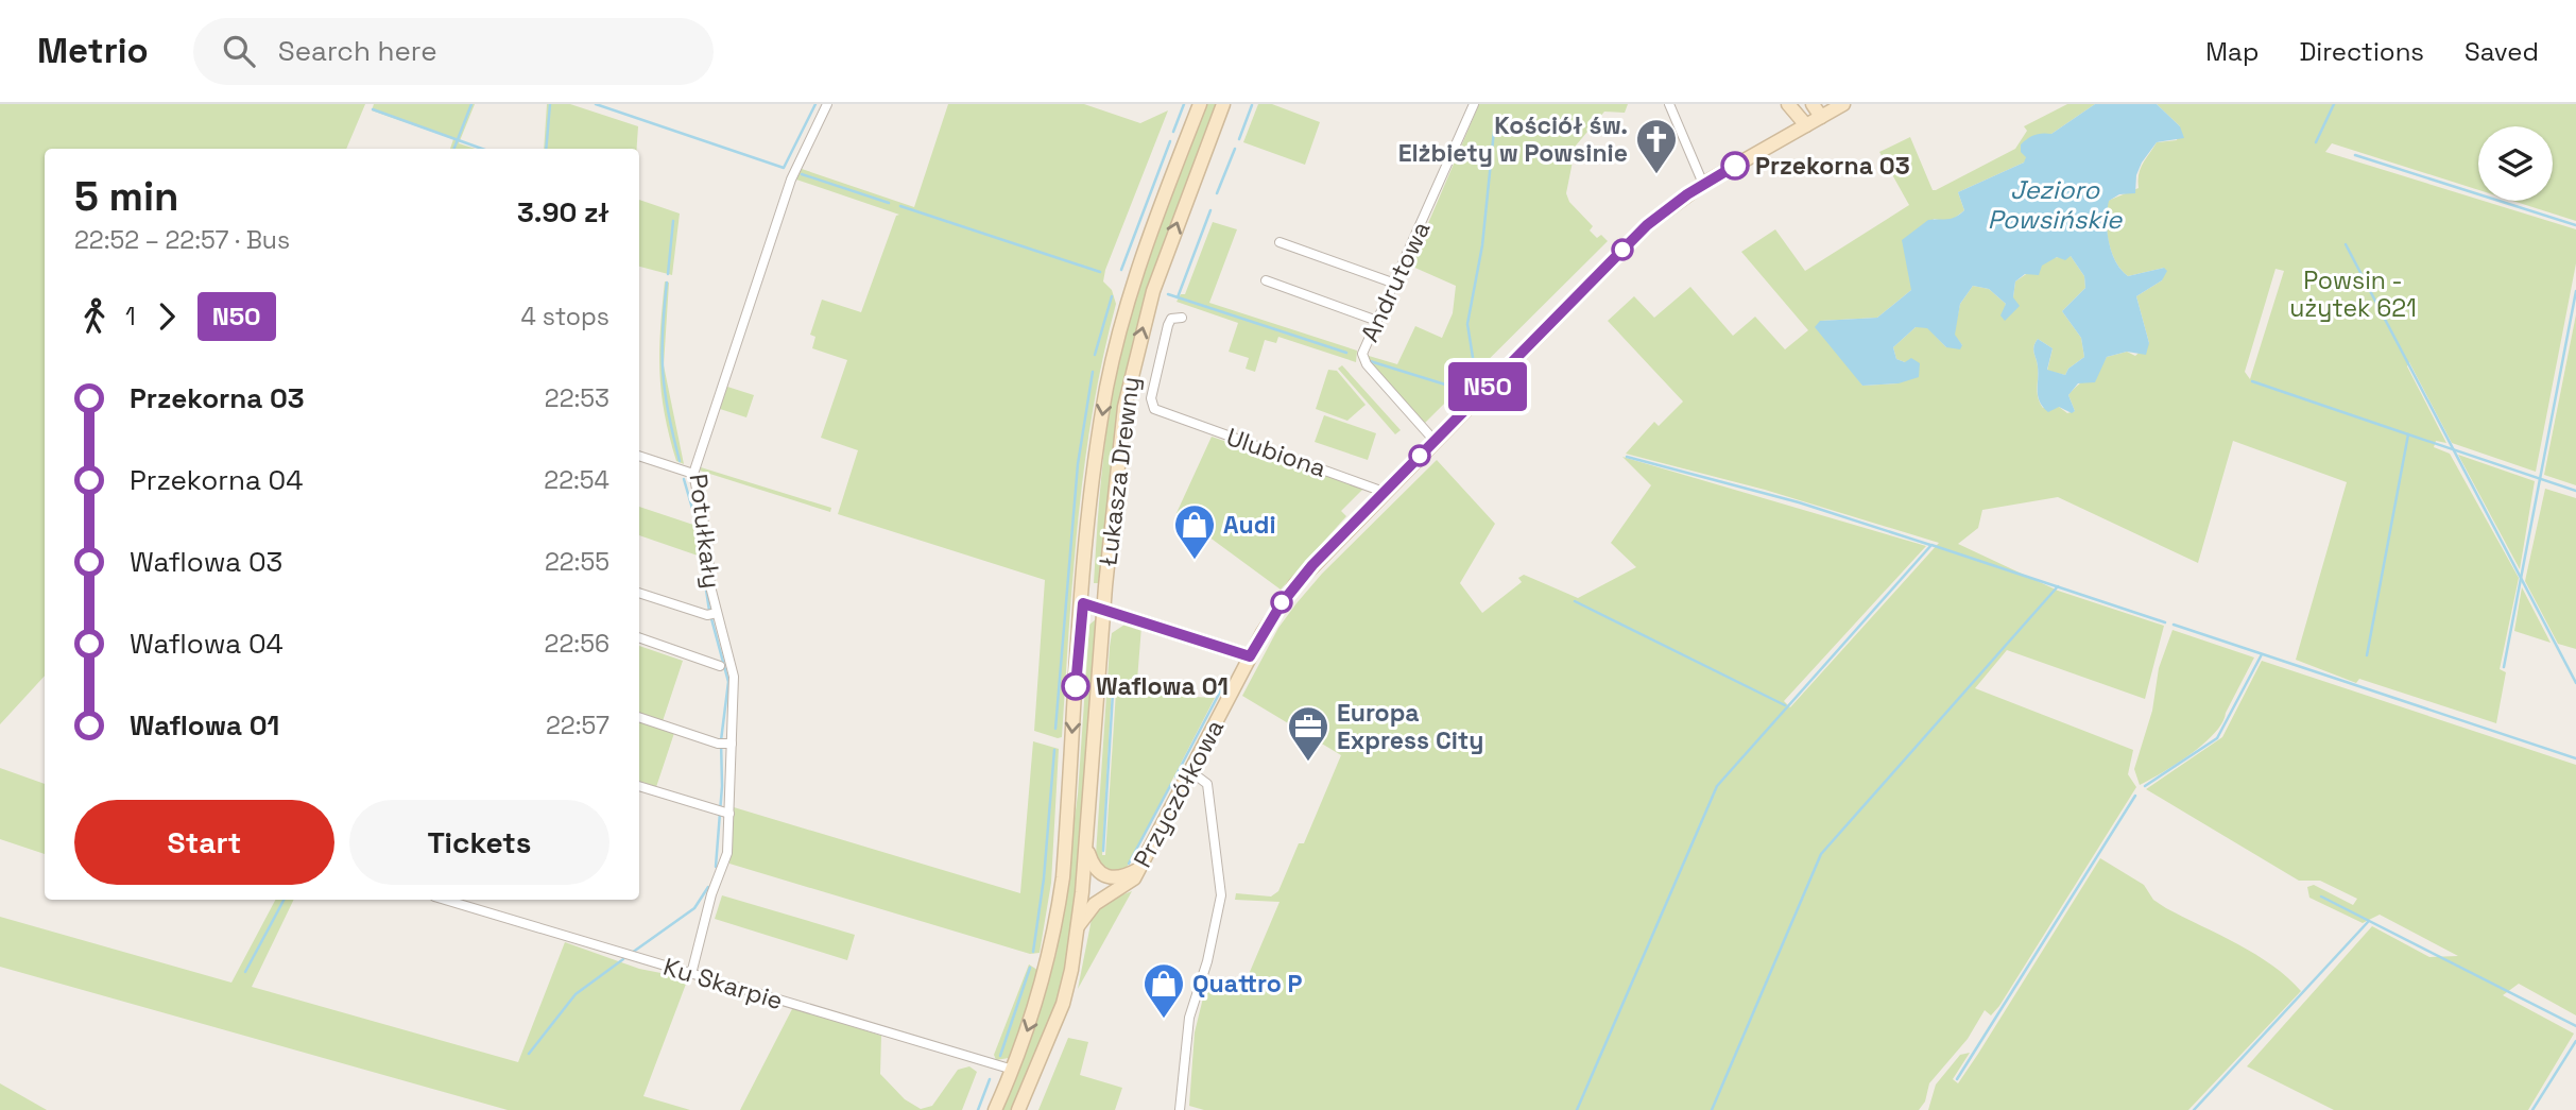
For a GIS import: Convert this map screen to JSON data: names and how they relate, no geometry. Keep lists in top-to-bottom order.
{
  "streets": {
    "main road": ["Łukasza Drewny", "Przyczółkowa"],
    "street": [
      "Andrutowa",
      "Ulubiona",
      "Potułkały",
      "Ku Skarpie"
    ]
  },
  "crossings": [
    ["Andrutowa", "Przyczółkowa"],
    ["Ulubiona", "Przyczółkowa"],
    ["Łukasza Drewny", "Przyczółkowa"],
    ["Łukasza Drewny", "Ku Skarpie"],
    ["Potułkały", "Ku Skarpie"]
  ],
  "water": ["Jezioro Powsińskie"],
  "parks": ["Powsin - użytek 621"],
  "places": {
    "other": ["Przekorna 03", "Waflowa 01"],
    "church": ["Kościół św. Elżbiety w Powsinie"],
    "shop": ["Audi", "Quattro P"],
    "office": ["Europa Express City"]
  },
  "lines": ["bus line N50"],
  "page": {
    "header": "Metrio",
    "search": "Search here",
    "nav": ["Map", "Directions", "Saved"],
    "on_map": "N50",
    "heading": ["5 min", "22:52 – 22:57 · Bus", "3.90 zł"],
    "legs": ["1", "N50", "4 stops"],
    "list": [
      {
        "name": "Przekorna 03",
        "value": "22:53"
      },
      {
        "name": "Przekorna 04",
        "value": "22:54"
      },
      {
        "name": "Waflowa 03",
        "value": "22:55"
      },
      {
        "name": "Waflowa 04",
        "value": "22:56"
      },
      {
        "name": "Waflowa 01",
        "value": "22:57"
      }
    ],
    "buttons": ["Start", "Tickets"]
  }
}
